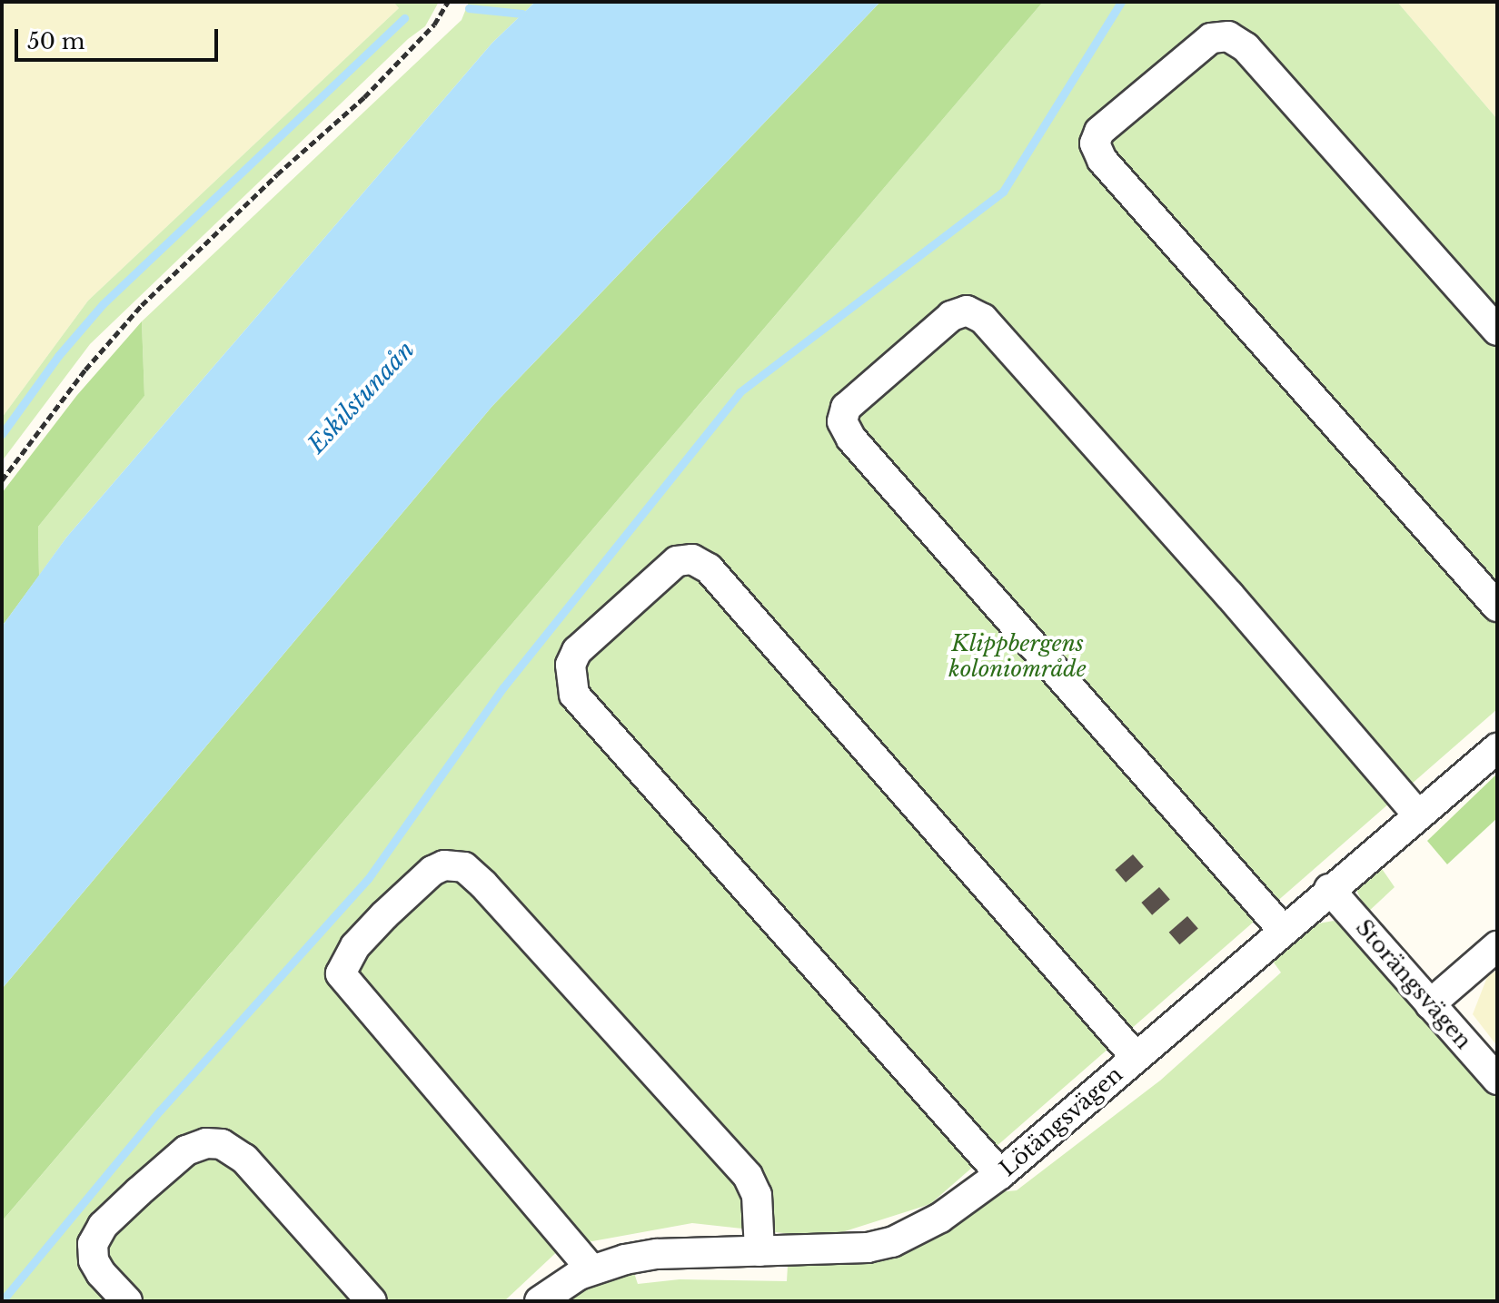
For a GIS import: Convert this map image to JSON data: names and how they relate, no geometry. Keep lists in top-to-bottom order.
{
  "streets": {
    "street": ["Storängsvägen", "Lötängsvägen"]
  },
  "crossings": [
    ["Storängsvägen", "Lötängsvägen"]
  ],
  "water": ["Eskilstunaån"],
  "parks": ["Klippbergens koloniområde"],
  "scale_bar": "50 m"
}
